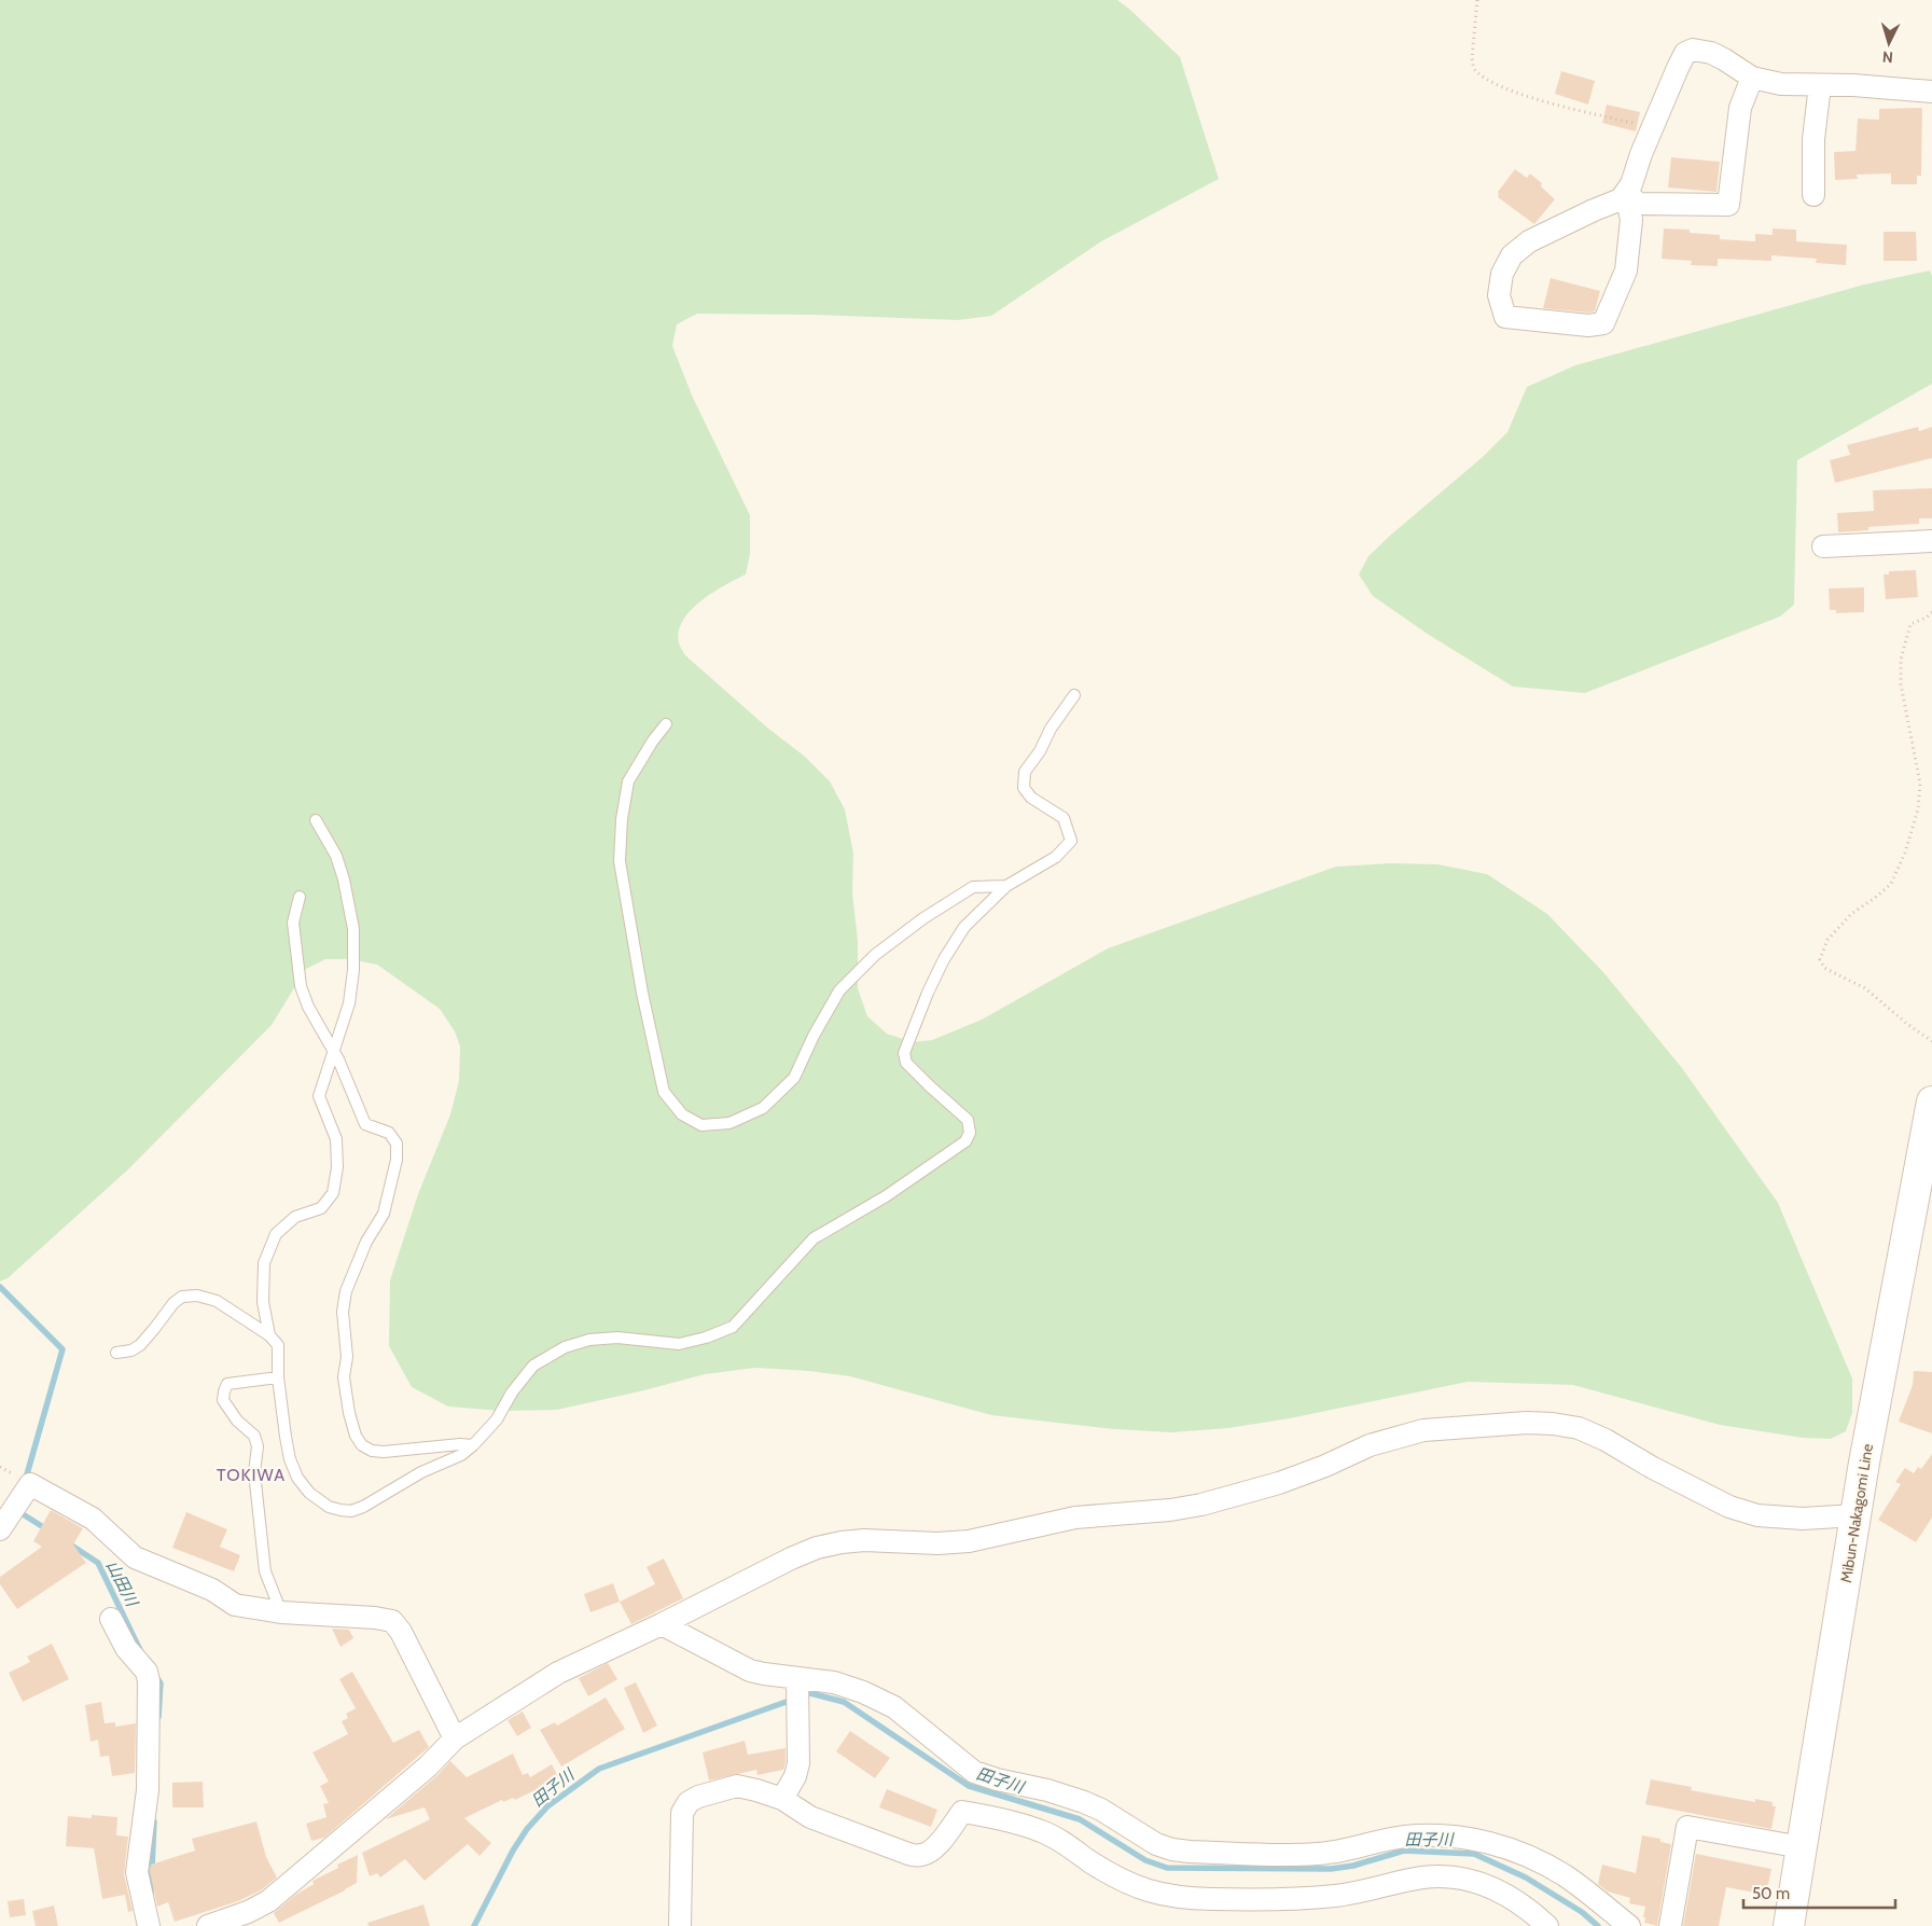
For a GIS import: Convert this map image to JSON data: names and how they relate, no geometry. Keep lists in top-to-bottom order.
{
  "streets": {
    "main road": ["Mibun-Nakagomi Line"]
  },
  "districts": ["TOKIWA"],
  "water": ["山田川", "田子川"],
  "scale_bar": "50 m",
  "north": "bottom"
}
